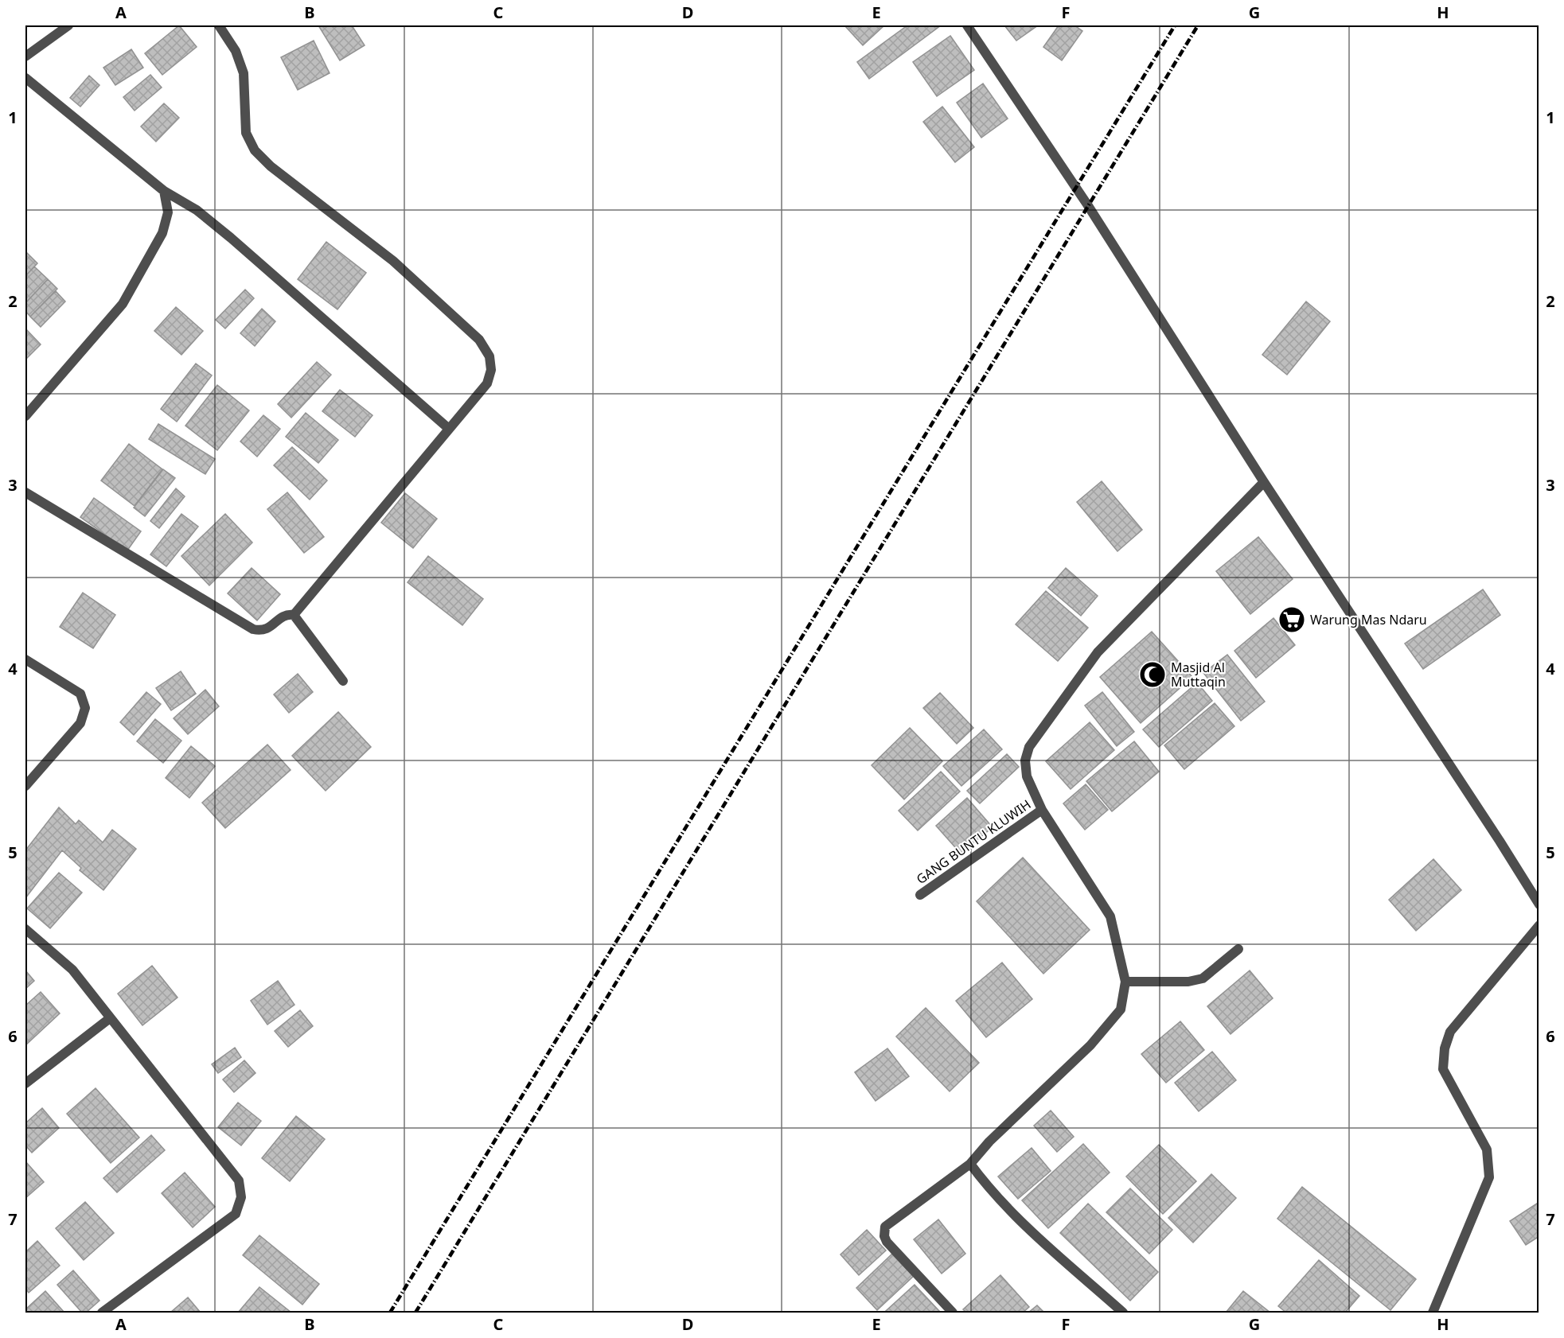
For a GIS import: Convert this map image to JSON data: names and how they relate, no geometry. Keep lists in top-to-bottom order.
{
  "streets": {
    "street": ["GANG BUNTU KLUWIH"]
  },
  "places": {
    "supermarket": ["Warung Mas Ndaru"],
    "mosque": ["Masjid Al Muttaqin"]
  },
  "grid": {
    "columns": [
      "A",
      "B",
      "C",
      "D",
      "E",
      "F",
      "G",
      "H"
    ],
    "rows": [
      "1",
      "2",
      "3",
      "4",
      "5",
      "6",
      "7"
    ]
  }
}
